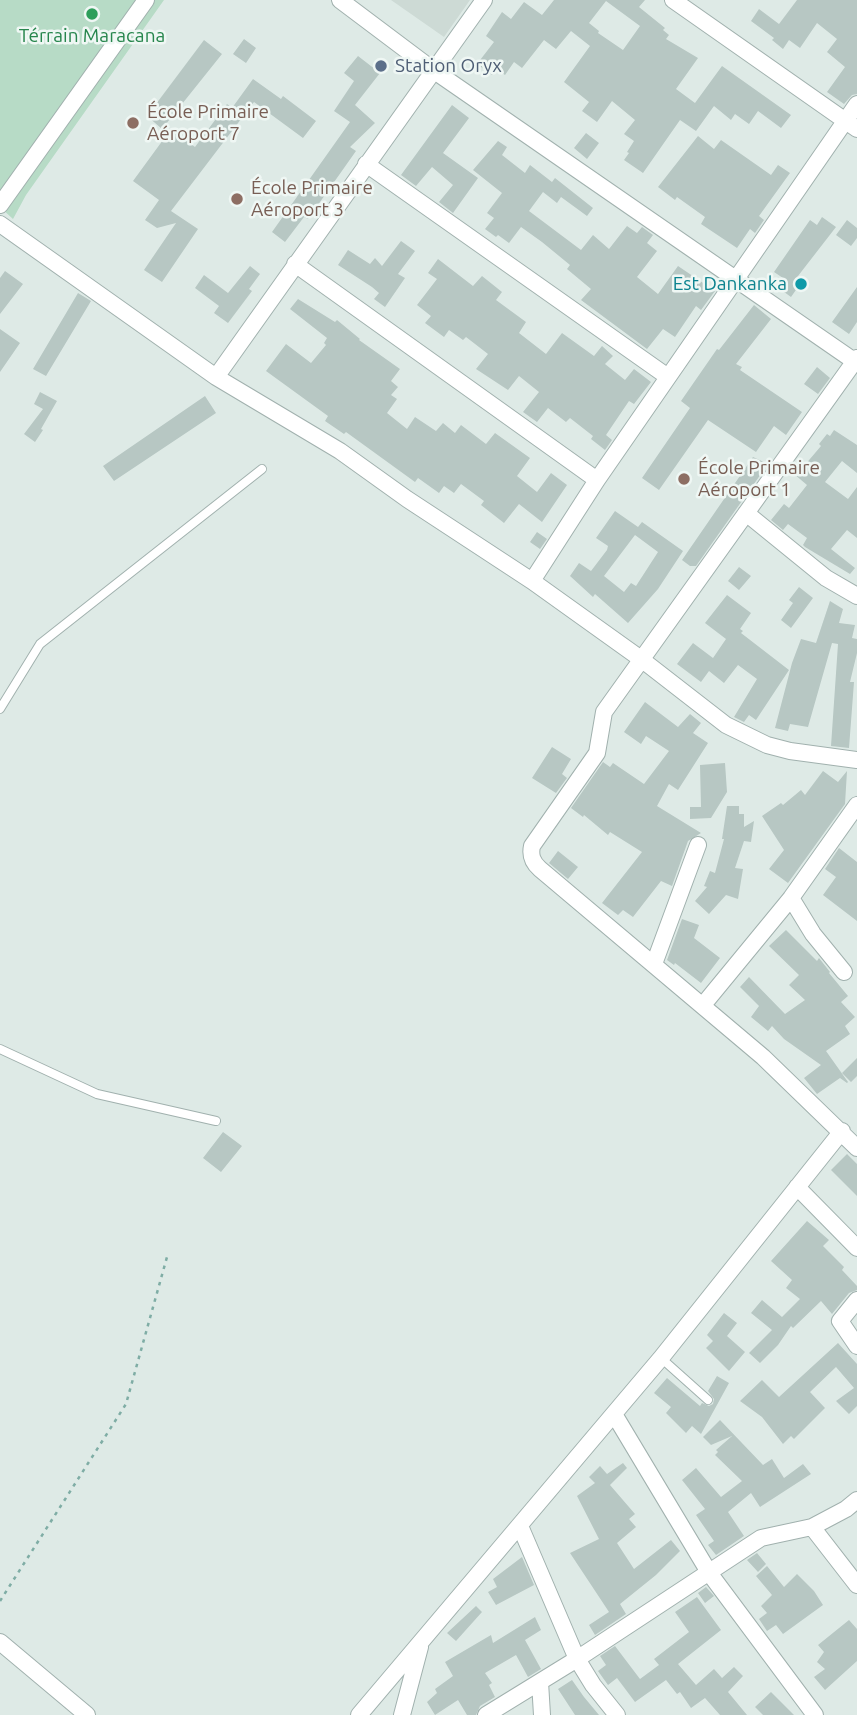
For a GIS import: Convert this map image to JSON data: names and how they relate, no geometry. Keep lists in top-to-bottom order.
{
  "places": [
    "Térrain Maracana",
    "Station Oryx",
    "École Primaire Aéroport 7",
    "École Primaire Aéroport 3",
    "Est Dankanka",
    "École Primaire Aéroport 1"
  ]
}
